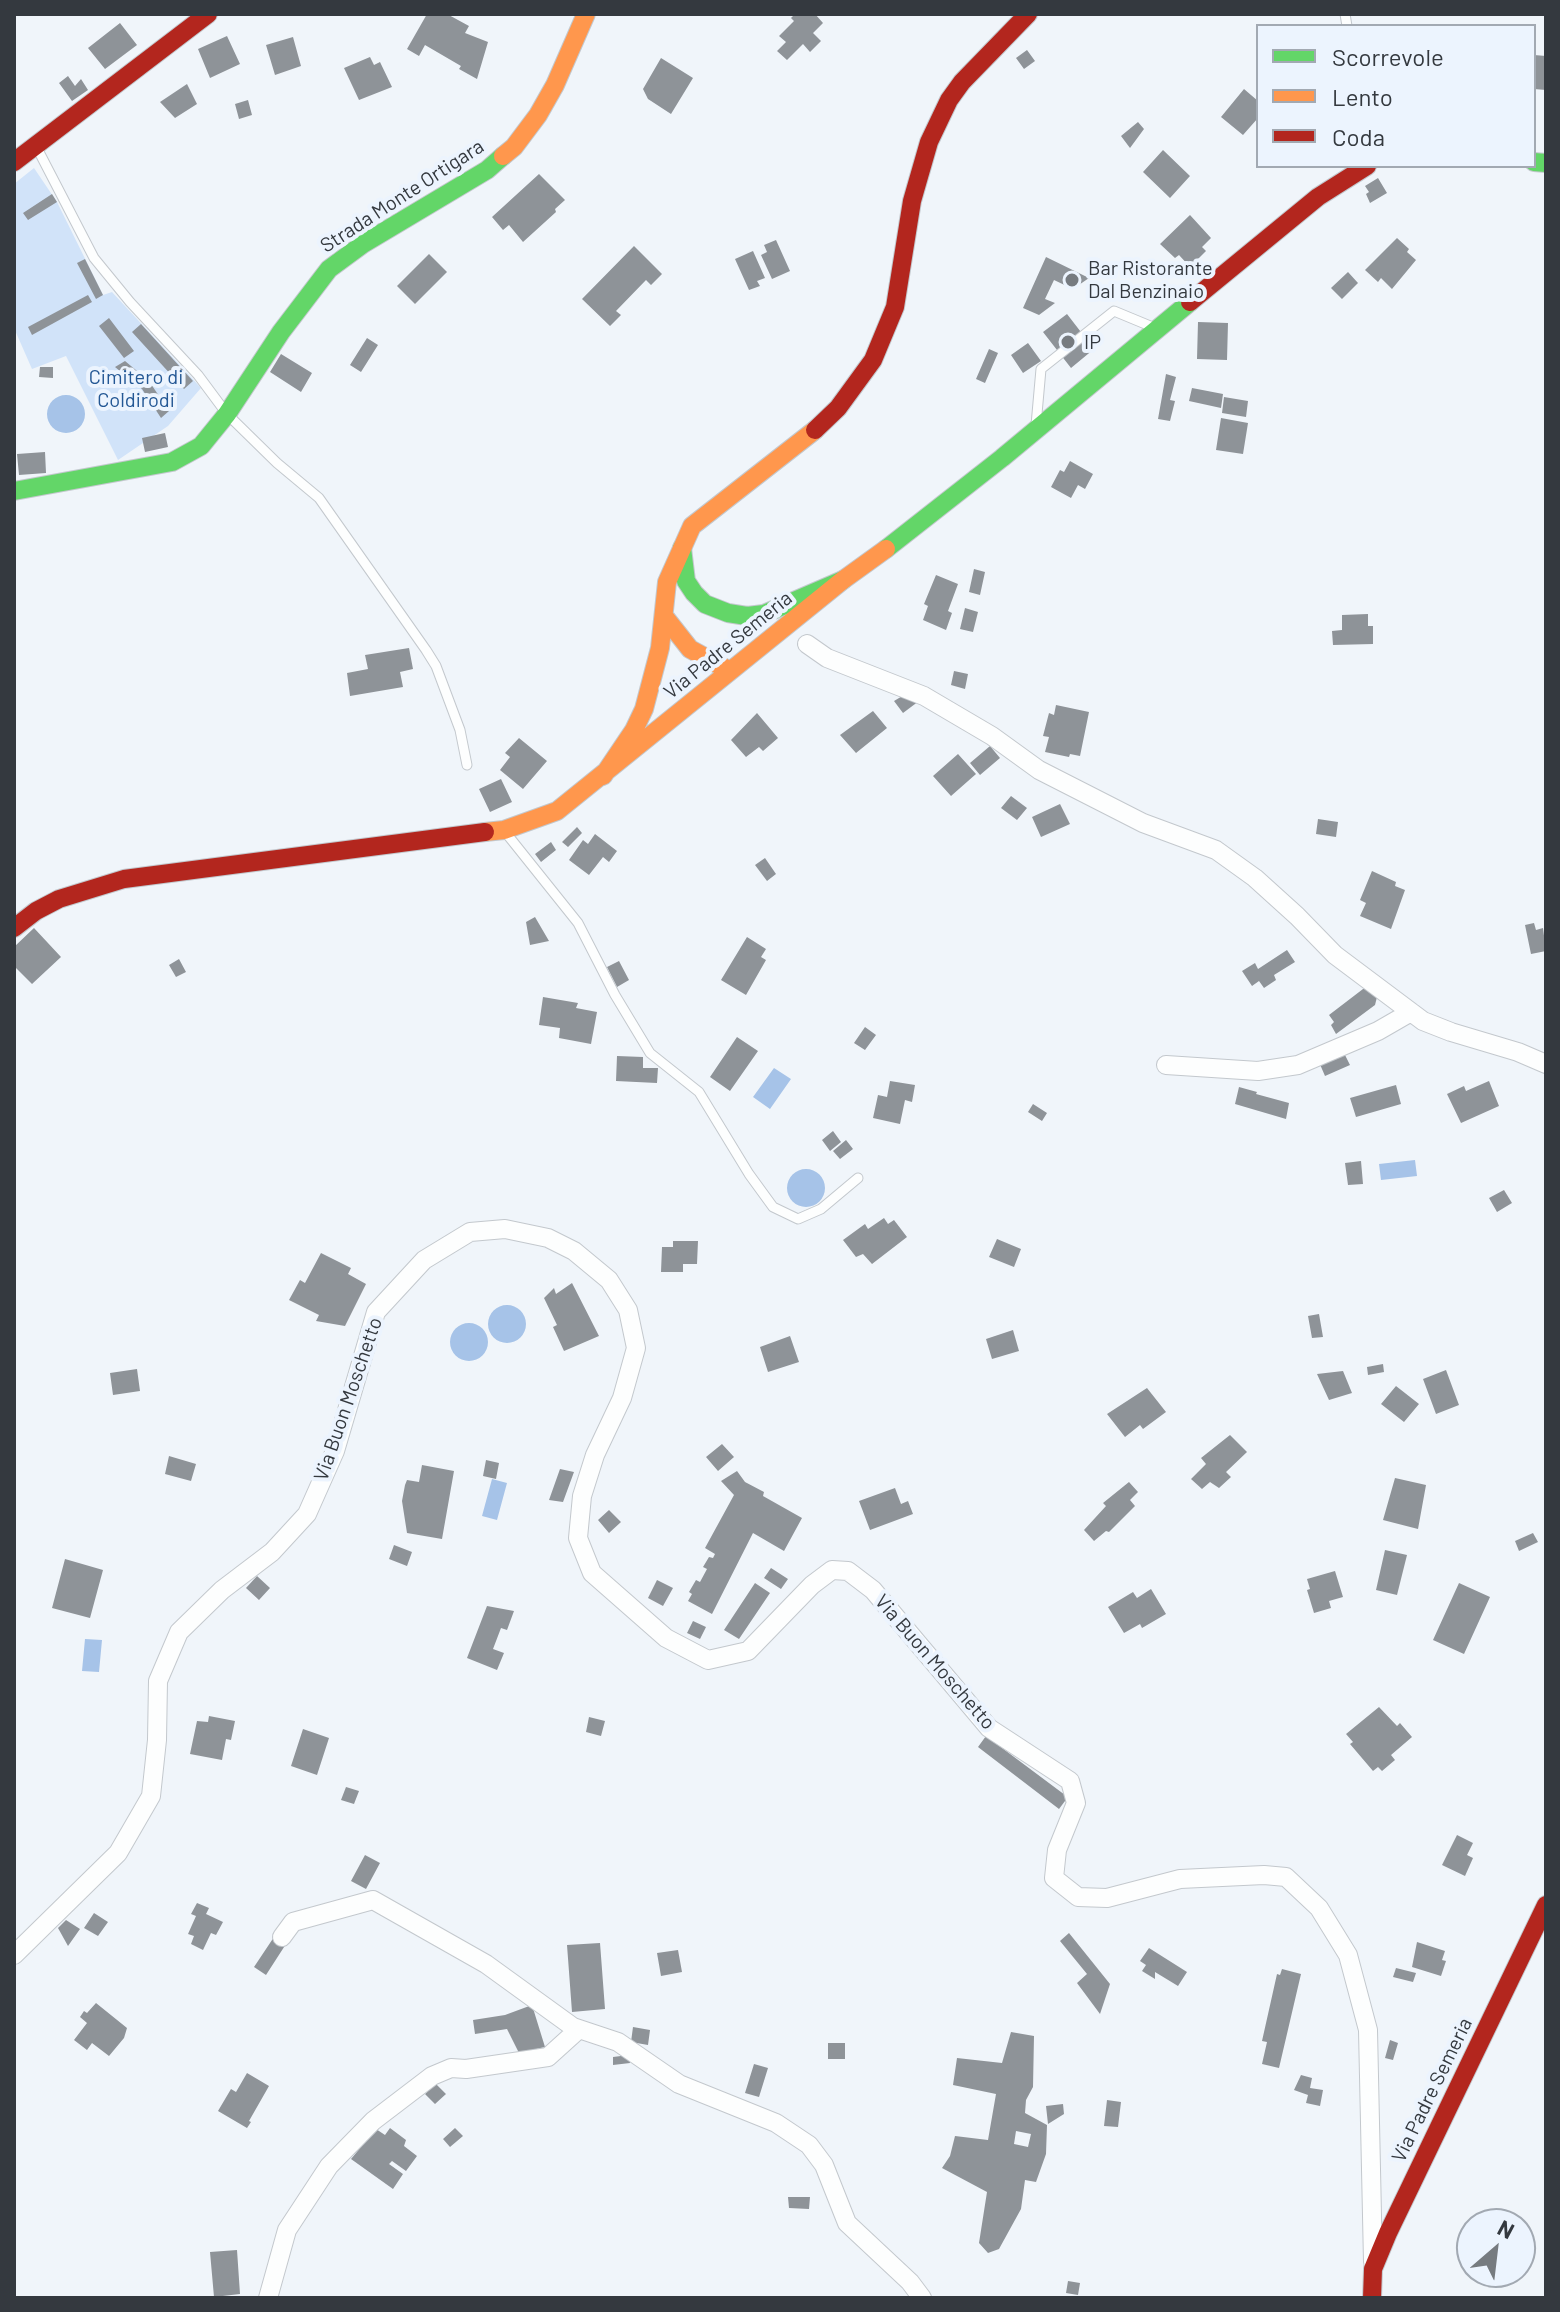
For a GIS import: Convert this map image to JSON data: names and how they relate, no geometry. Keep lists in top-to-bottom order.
{
  "streets": {
    "main road": ["Strada Monte Ortigara", "Via Padre Semeria"],
    "street": ["Via Buon Moschetto"]
  },
  "crossings": [
    ["Via Padre Semeria", "Via Buon Moschetto"]
  ],
  "parks": ["Cimitero di Coldirodi"],
  "places": ["Bar Ristorante Dal Benzinaio", "IP"],
  "legend": ["Scorrevole", "Lento", "Coda"],
  "north": "top right"
}
